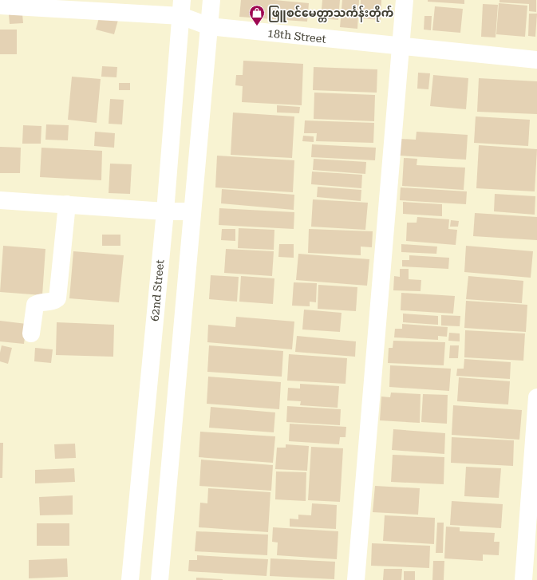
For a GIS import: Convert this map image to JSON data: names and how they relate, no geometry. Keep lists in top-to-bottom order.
{
  "streets": {
    "street": ["18th Street", "62nd Street"]
  },
  "crossings": [
    ["18th Street", "62nd Street"]
  ],
  "places": {
    "shop": ["ဖြူစင်မေတ္တာသင်္ကန်းတိုက်"]
  }
}
